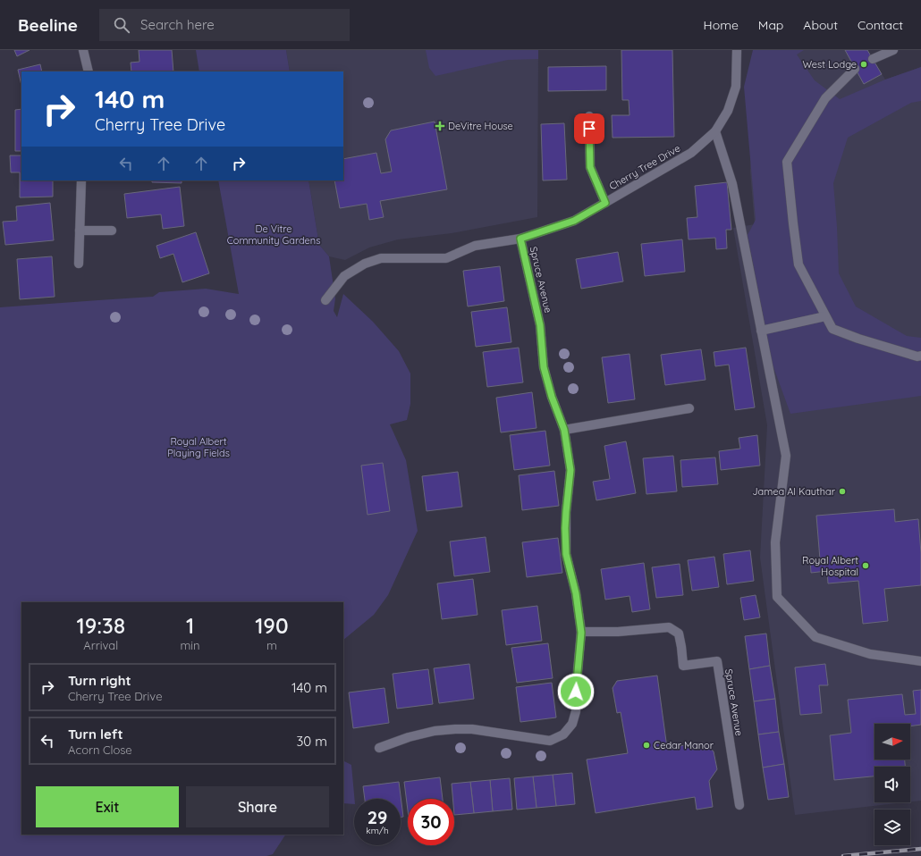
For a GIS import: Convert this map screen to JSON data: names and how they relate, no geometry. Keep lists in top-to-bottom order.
{
  "streets": {
    "street": ["Cherry Tree Drive", "Spruce Avenue"]
  },
  "crossings": [
    ["Cherry Tree Drive", "Spruce Avenue"]
  ],
  "parks": ["De Vitre Community Gardens", "Royal Albert Playing Fields"],
  "places": {
    "other": [
      "West Lodge",
      "Jamea Al Kauthar",
      "Royal Albert Hospital",
      "Cedar Manor"
    ],
    "health": ["DeVitre House"]
  },
  "north": "right",
  "page": {
    "header": "Beeline",
    "search": "Search here",
    "nav": [
      "Home",
      "Map",
      "About",
      "Contact"
    ],
    "turn": ["140 m", "Cherry Tree Drive"],
    "eta": [
      "19:38",
      "Arrival",
      "1",
      "min",
      "190",
      "m"
    ],
    "list": [
      {
        "name": "Turn right",
        "note": "Cherry Tree Drive",
        "value": "140 m"
      },
      {
        "name": "Turn left",
        "note": "Acorn Close",
        "value": "30 m"
      }
    ],
    "buttons": ["Exit", "Share"],
    "speed": "29 km/h",
    "limit": "30"
  }
}
